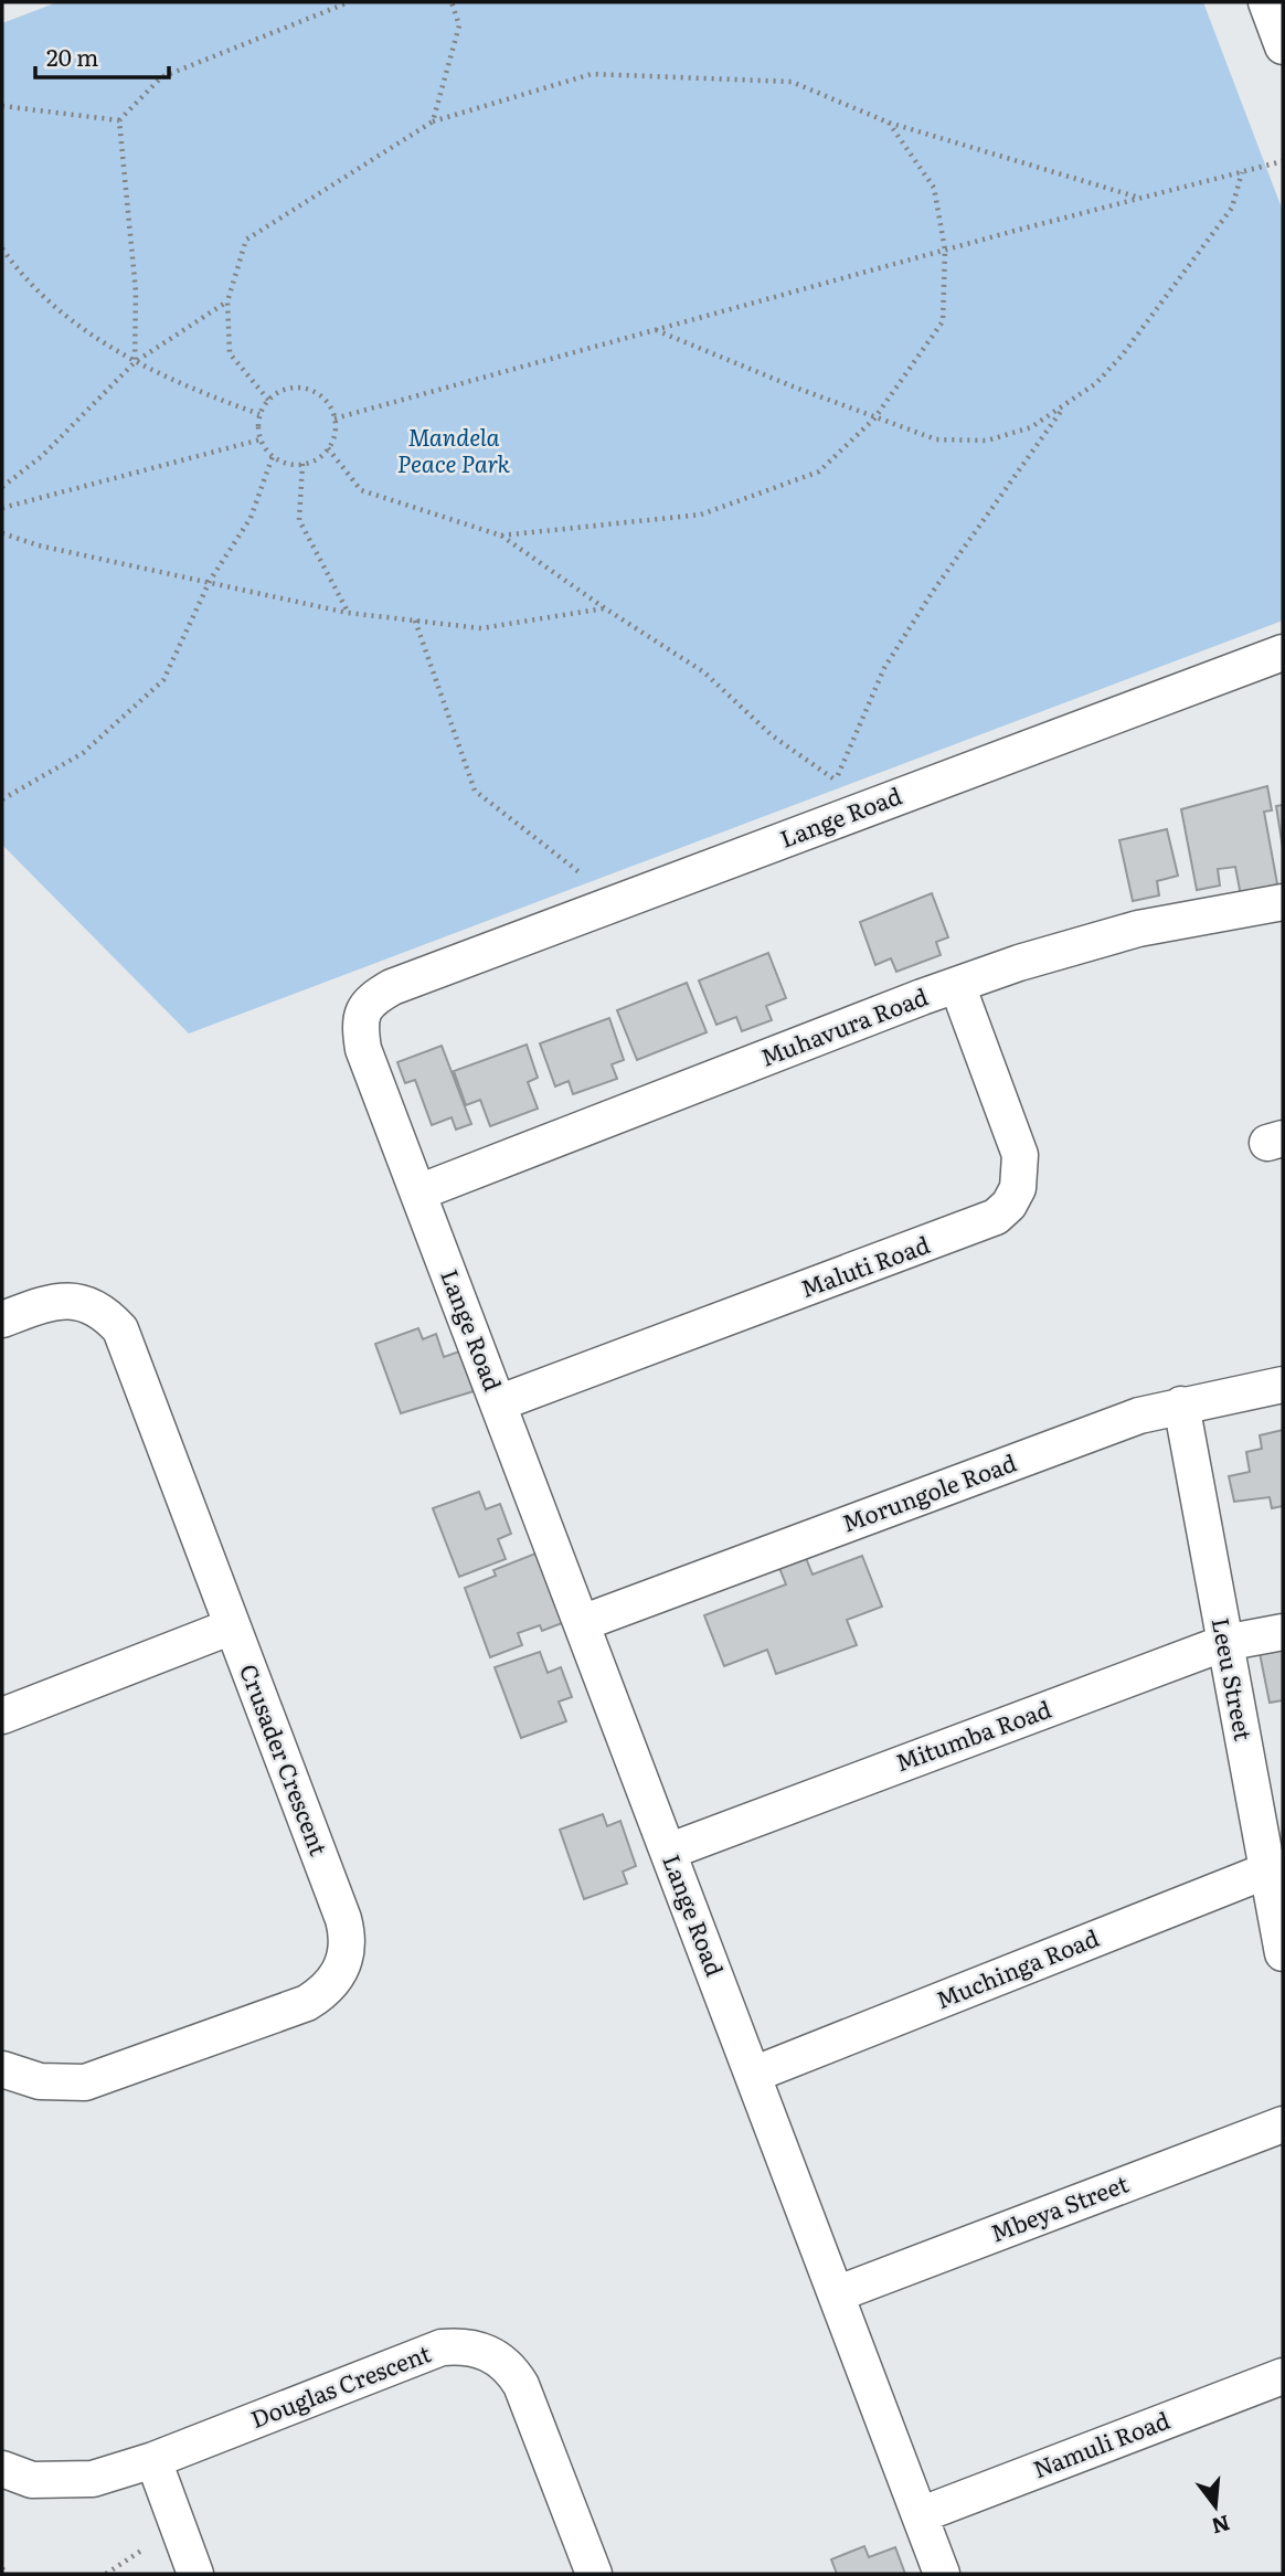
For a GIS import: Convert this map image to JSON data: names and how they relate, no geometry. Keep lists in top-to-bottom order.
{
  "streets": {
    "street": [
      "Lange Road",
      "Muhavura Road",
      "Maluti Road",
      "Morungole Road",
      "Leeu Street",
      "Mitumba Road",
      "Crusader Crescent",
      "Muchinga Road",
      "Mbeya Street",
      "Douglas Crescent",
      "Namuli Road"
    ]
  },
  "crossings": [
    ["Lange Road", "Muhavura Road"],
    ["Lange Road", "Maluti Road"],
    ["Lange Road", "Morungole Road"],
    ["Lange Road", "Mitumba Road"],
    ["Lange Road", "Muchinga Road"],
    ["Lange Road", "Mbeya Street"],
    ["Lange Road", "Namuli Road"],
    ["Muhavura Road", "Maluti Road"],
    ["Morungole Road", "Leeu Street"],
    ["Leeu Street", "Mitumba Road"],
    ["Leeu Street", "Muchinga Road"]
  ],
  "parks": ["Mandela Peace Park"],
  "scale_bar": "20 m",
  "north": "bottom"
}
